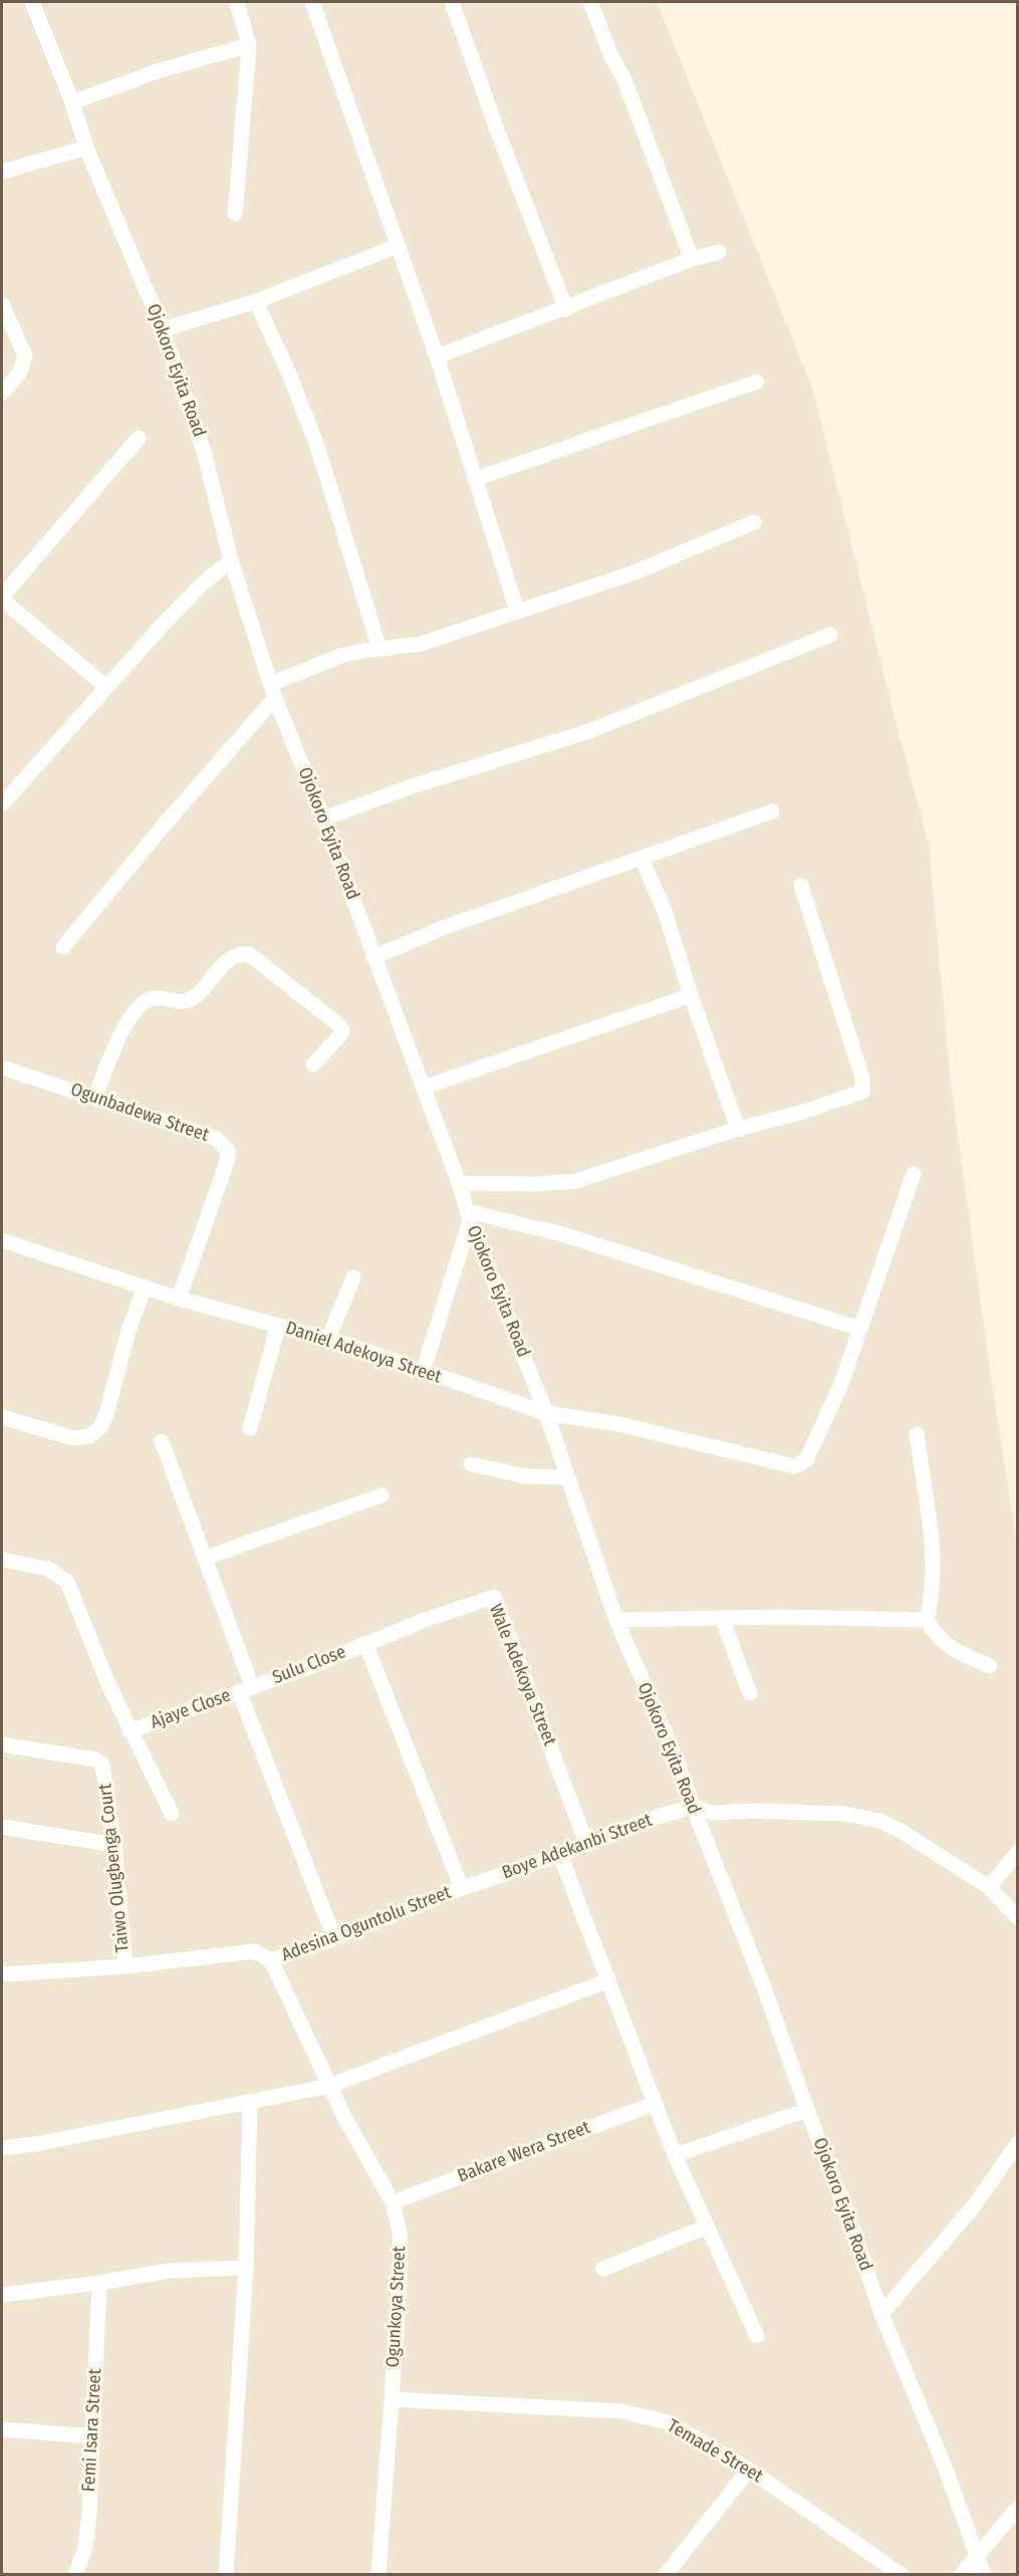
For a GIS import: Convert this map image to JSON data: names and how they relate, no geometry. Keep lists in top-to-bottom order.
{
  "streets": {
    "street": [
      "Ojokoro Eyita Road",
      "Ogunbadewa Street",
      "Daniel Adekoya Street",
      "Sulu Close",
      "Wale Adekoya Street",
      "Ajaye Close",
      "Boye Adekanbi Street",
      "Taiwo Olugbenga Court",
      "Adesina Oguntolu Street",
      "Bakare Wera Street",
      "Ogunkoya Street",
      "Femi Isara Street",
      "Temade Street"
    ]
  },
  "crossings": [
    ["Ojokoro Eyita Road", "Daniel Adekoya Street"],
    ["Ojokoro Eyita Road", "Boye Adekanbi Street"],
    ["Ogunbadewa Street", "Daniel Adekoya Street"],
    ["Sulu Close", "Wale Adekoya Street"],
    ["Sulu Close", "Ajaye Close"],
    ["Wale Adekoya Street", "Boye Adekanbi Street"],
    ["Boye Adekanbi Street", "Adesina Oguntolu Street"],
    ["Adesina Oguntolu Street", "Ogunkoya Street"],
    ["Bakare Wera Street", "Ogunkoya Street"],
    ["Ogunkoya Street", "Temade Street"]
  ]
}
